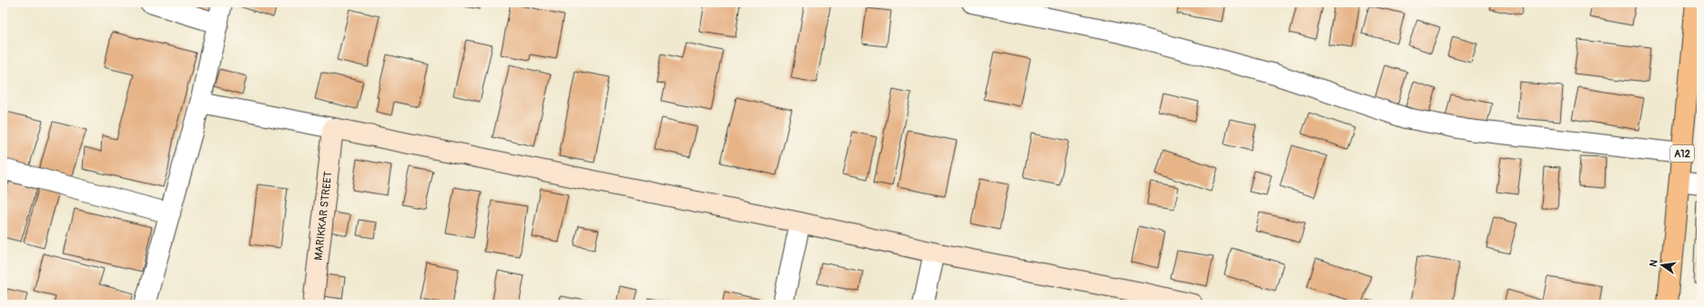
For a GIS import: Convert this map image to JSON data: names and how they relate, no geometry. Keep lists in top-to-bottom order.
{
  "streets": {
    "highway": ["A12"],
    "street": ["MARIKKAR STREET"]
  },
  "north": "left"
}
